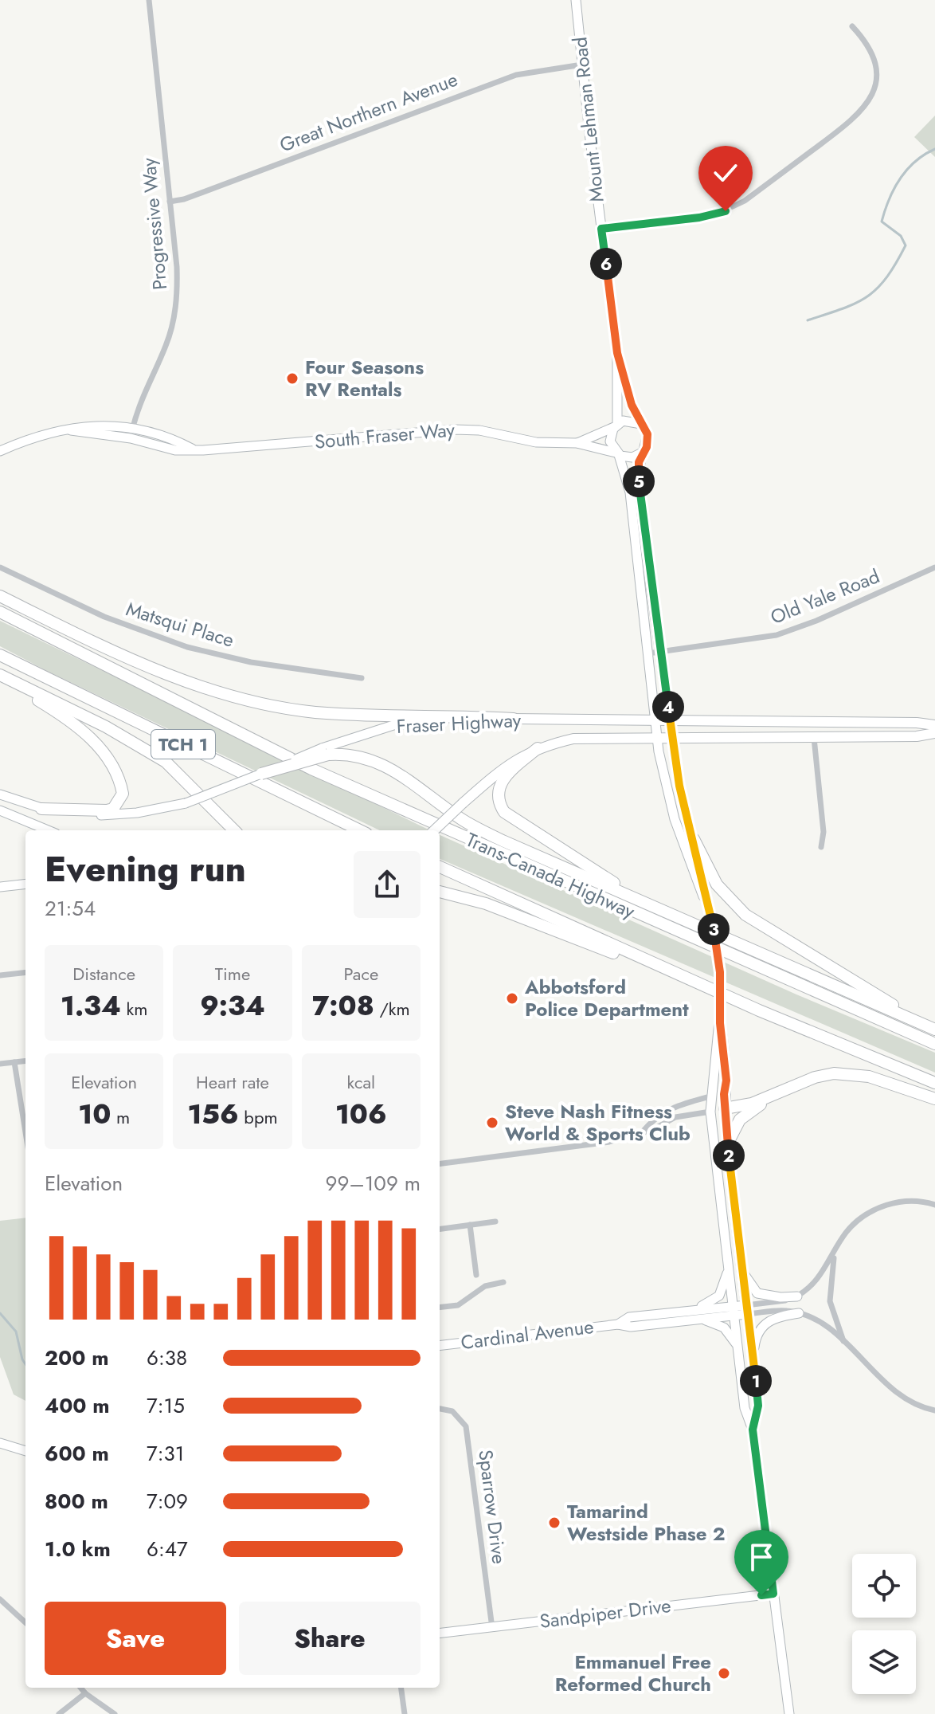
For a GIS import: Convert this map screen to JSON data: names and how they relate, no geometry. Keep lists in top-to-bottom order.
{
  "streets": {
    "highway": ["TCH 1", "Trans-Canada Highway"],
    "main road": [
      "Mount Lehman Road",
      "South Fraser Way",
      "Fraser Highway",
      "Cardinal Avenue",
      "Sandpiper Drive"
    ],
    "street": [
      "Great Northern Avenue",
      "Progressive Way",
      "Old Yale Road",
      "Matsqui Place",
      "Sparrow Drive"
    ]
  },
  "crossings": [
    ["Great Northern Avenue", "Mount Lehman Road"],
    ["Great Northern Avenue", "Progressive Way"],
    ["Mount Lehman Road", "South Fraser Way"],
    ["Progressive Way", "South Fraser Way"],
    ["Sparrow Drive", "Sandpiper Drive"]
  ],
  "places": [
    "Four Seasons RV Rentals",
    "Abbotsford Police Department",
    "Steve Nash Fitness World & Sports Club",
    "Tamarind Westside Phase 2",
    "Emmanuel Free Reformed Church"
  ],
  "page": {
    "pins": [
      "6",
      "5",
      "4",
      "3",
      "2",
      "1"
    ],
    "heading": ["Evening run", "21:54"],
    "stats": [
      ["Distance", "1.34 km"],
      ["Time", "9:34"],
      ["Pace", "7:08 /km"],
      ["Elevation", "10 m"],
      ["Heart rate", "156 bpm"],
      ["kcal", "106"]
    ],
    "chart": ["Elevation", "99–109 m"],
    "list": [
      {
        "name": "200 m",
        "note": "6:38"
      },
      {
        "name": "400 m",
        "note": "7:15"
      },
      {
        "name": "600 m",
        "note": "7:31"
      },
      {
        "name": "800 m",
        "note": "7:09"
      },
      {
        "name": "1.0 km",
        "note": "6:47"
      }
    ],
    "buttons": ["Save", "Share"]
  }
}
